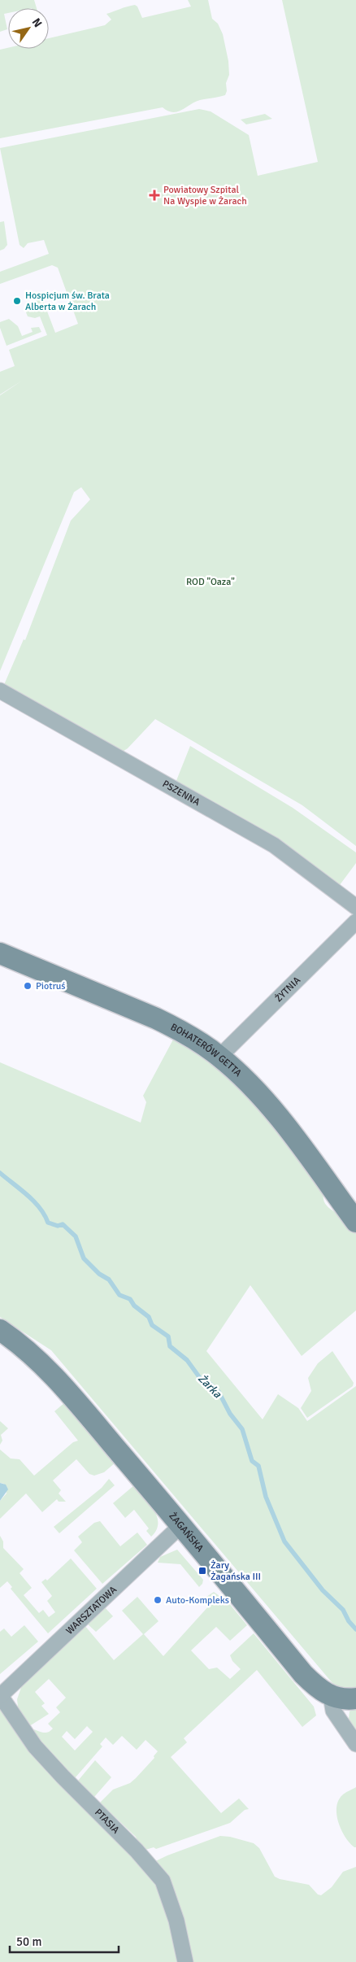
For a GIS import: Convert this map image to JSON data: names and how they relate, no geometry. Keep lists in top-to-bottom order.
{
  "streets": {
    "street": [
      "PSZENNA",
      "ŻYTNIA",
      "BOHATERÓW GETTA",
      "ŻAGAŃSKA",
      "WARSZTATOWA",
      "PTASIA"
    ]
  },
  "crossings": [
    ["ŻYTNIA", "BOHATERÓW GETTA"],
    ["ŻAGAŃSKA", "WARSZTATOWA"],
    ["WARSZTATOWA", "PTASIA"]
  ],
  "water": ["Żarka"],
  "parks": ["ROD \"Oaza\""],
  "places": {
    "health": ["Powiatowy Szpital Na Wyspie w Żarach"],
    "other": ["Hospicjum św. Brata Alberta w Żarach", "Piotruś", "Auto-Kompleks"],
    "transit": ["Żary Żagańska III"]
  },
  "scale_bar": "50 m",
  "north": "top right"
}
